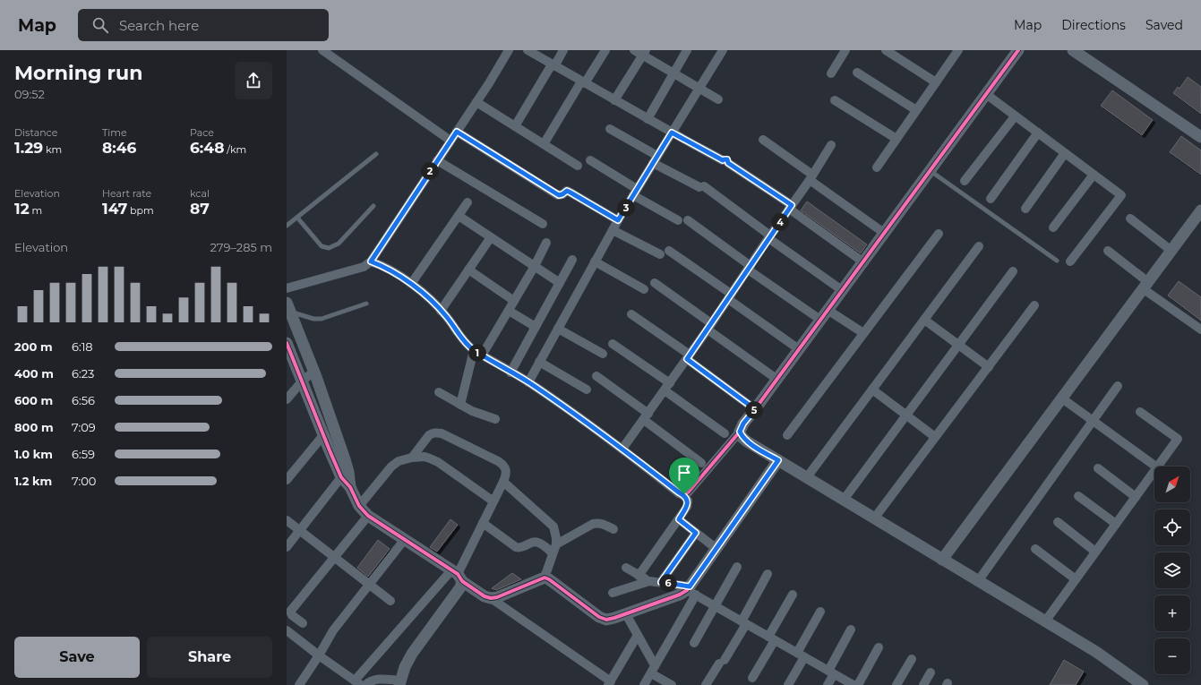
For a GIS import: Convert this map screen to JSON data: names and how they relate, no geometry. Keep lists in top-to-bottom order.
{
  "north": "top right",
  "page": {
    "header": "Map",
    "search": "Search here",
    "nav": ["Map", "Directions", "Saved"],
    "heading": ["Morning run", "09:52"],
    "stats": [
      ["Distance", "1.29 km"],
      ["Time", "8:46"],
      ["Pace", "6:48 /km"],
      ["Elevation", "12 m"],
      ["Heart rate", "147 bpm"],
      ["kcal", "87"]
    ],
    "pins": [
      "2",
      "3",
      "4",
      "1",
      "5",
      "6"
    ],
    "chart": ["Elevation", "279–285 m"],
    "list": [
      {
        "name": "200 m",
        "note": "6:18"
      },
      {
        "name": "400 m",
        "note": "6:23"
      },
      {
        "name": "600 m",
        "note": "6:56"
      },
      {
        "name": "800 m",
        "note": "7:09"
      },
      {
        "name": "1.0 km",
        "note": "6:59"
      },
      {
        "name": "1.2 km",
        "note": "7:00"
      }
    ],
    "map_buttons": ["+", "−"],
    "buttons": ["Save", "Share"]
  }
}
